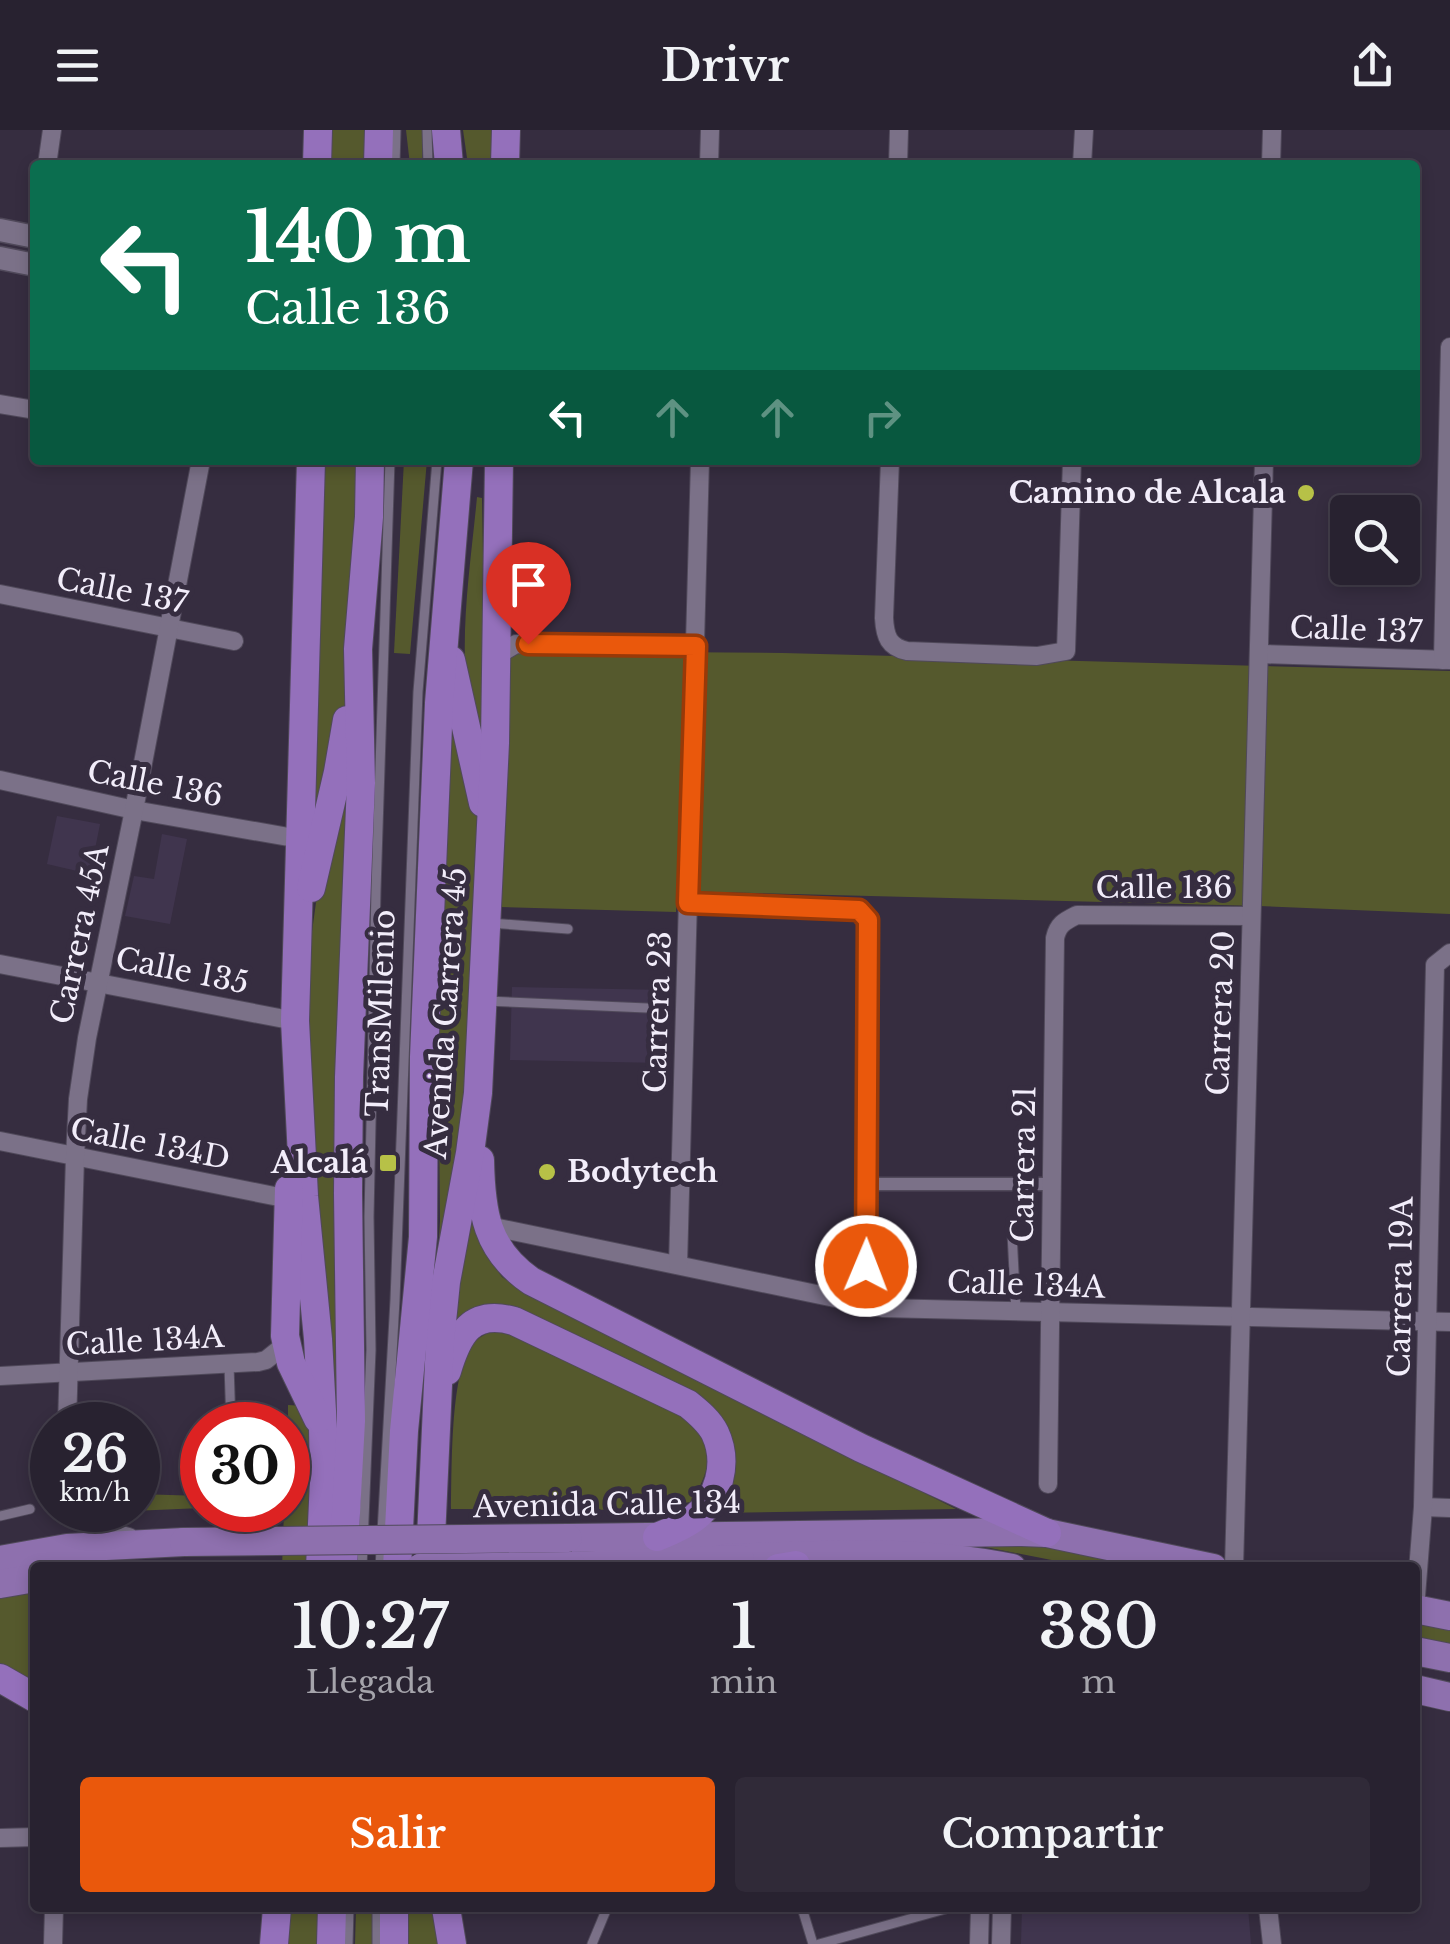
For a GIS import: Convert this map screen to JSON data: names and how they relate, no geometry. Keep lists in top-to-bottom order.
{
  "streets": {
    "highway": ["Avenida Carrera 45"],
    "main road": ["Avenida Calle 134"],
    "street": [
      "Calle 137",
      "Calle 136",
      "Carrera 45A",
      "Calle 135",
      "Carrera 23",
      "Carrera 20",
      "Calle 134D",
      "Carrera 21",
      "Calle 134A",
      "Carrera 19A"
    ],
    "lane": ["TransMilenio"]
  },
  "crossings": [
    ["Calle 137", "Carrera 45A"],
    ["Calle 137", "Carrera 20"],
    ["Calle 136", "Carrera 45A"],
    ["Calle 136", "Carrera 20"],
    ["Calle 136", "Carrera 21"],
    ["Carrera 45A", "Calle 135"],
    ["Carrera 45A", "Calle 134D"],
    ["Carrera 45A", "Calle 134A"],
    ["Carrera 23", "Calle 134A"],
    ["Carrera 20", "Calle 134A"],
    ["Carrera 21", "Calle 134A"],
    ["Calle 134A", "Carrera 19A"]
  ],
  "places": {
    "other": ["Camino de Alcala", "Bodytech"],
    "transit": ["Alcalá"]
  },
  "page": {
    "header": "Drivr",
    "turn": ["140 m", "Calle 136"],
    "speed": "26 km/h",
    "limit": "30",
    "eta": [
      "10:27",
      "Llegada",
      "1",
      "min",
      "380",
      "m"
    ],
    "buttons": ["Salir", "Compartir"]
  }
}
